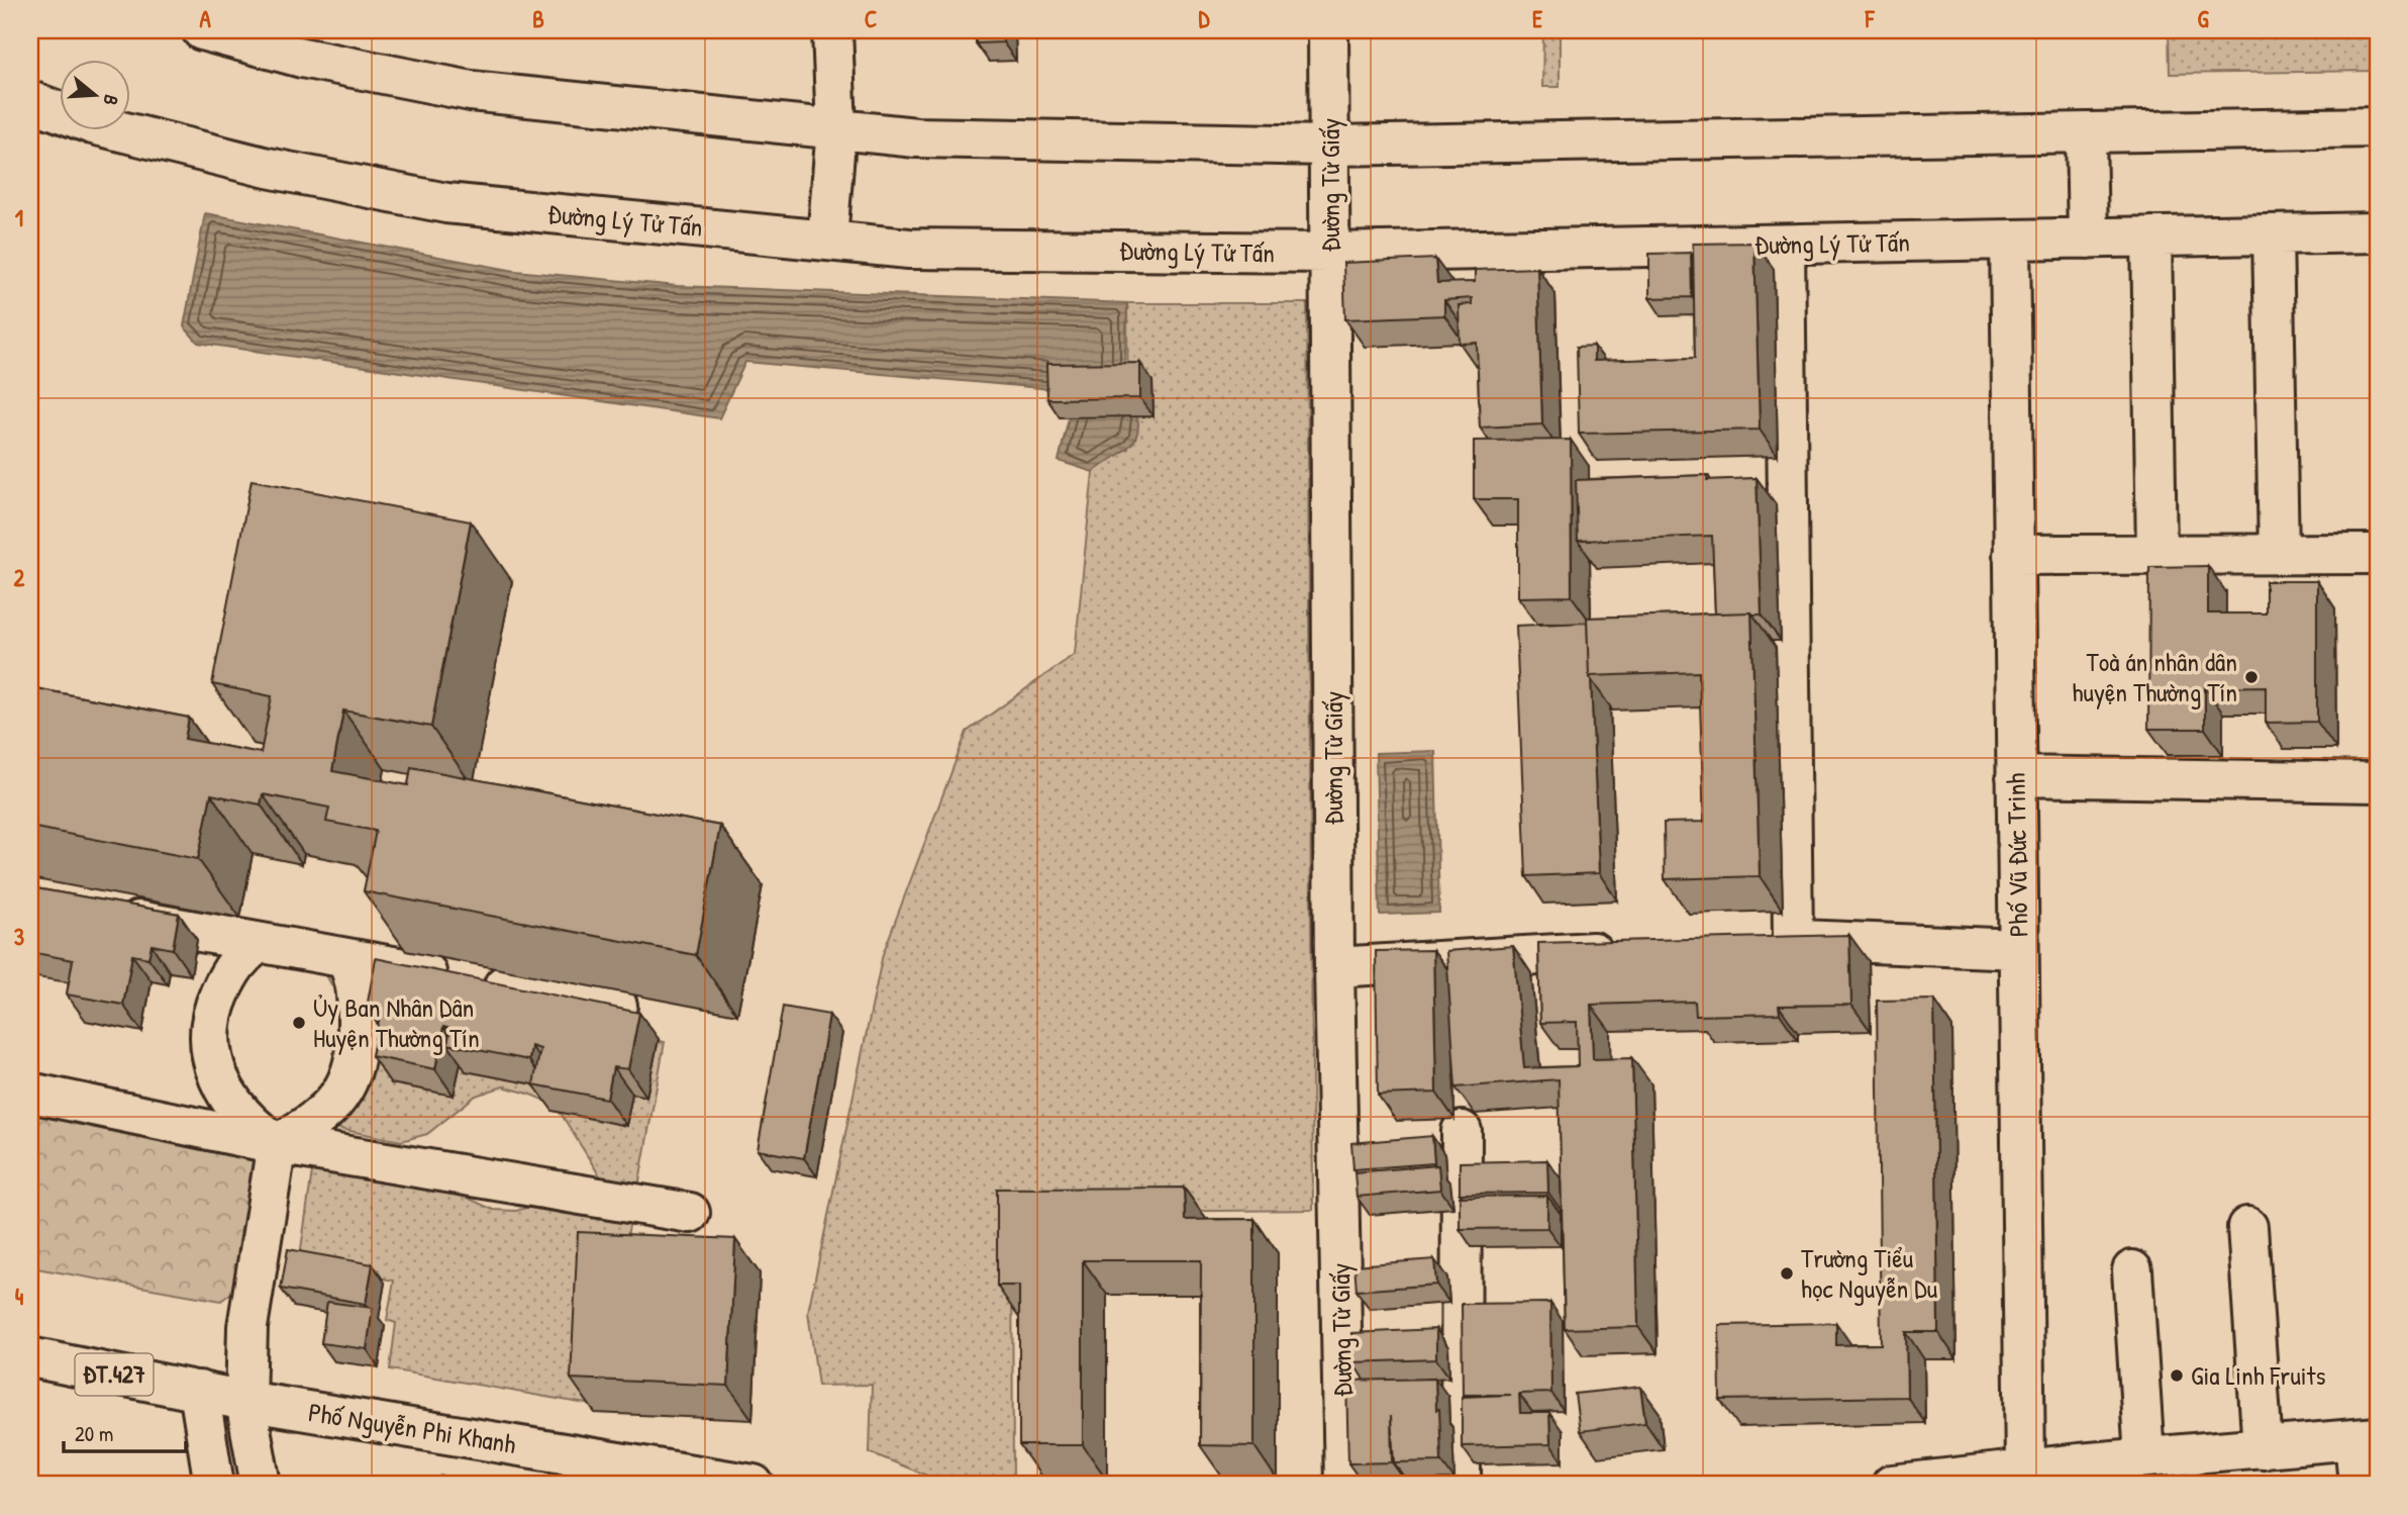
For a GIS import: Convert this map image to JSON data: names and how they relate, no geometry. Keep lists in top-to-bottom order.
{
  "streets": {
    "street": [
      "Đường Từ Giấy",
      "Đường Lý Tử Tấn",
      "Phố Vũ Đức Trinh",
      "ĐT.427",
      "Phố Nguyễn Phi Khanh"
    ]
  },
  "crossings": [
    ["Đường Từ Giấy", "Đường Lý Tử Tấn"],
    ["Đường Lý Tử Tấn", "Phố Vũ Đức Trinh"]
  ],
  "places": [
    "Toà án nhân dân huyện Thường Tín",
    "Ủy Ban Nhân Dân Huyện Thường Tín",
    "Trường Tiểu học Nguyễn Du",
    "Gia Linh Fruits"
  ],
  "scale_bar": "20 m",
  "north": "right",
  "grid": {
    "columns": [
      "A",
      "B",
      "C",
      "D",
      "E",
      "F",
      "G"
    ],
    "rows": [
      "1",
      "2",
      "3",
      "4"
    ]
  }
}
